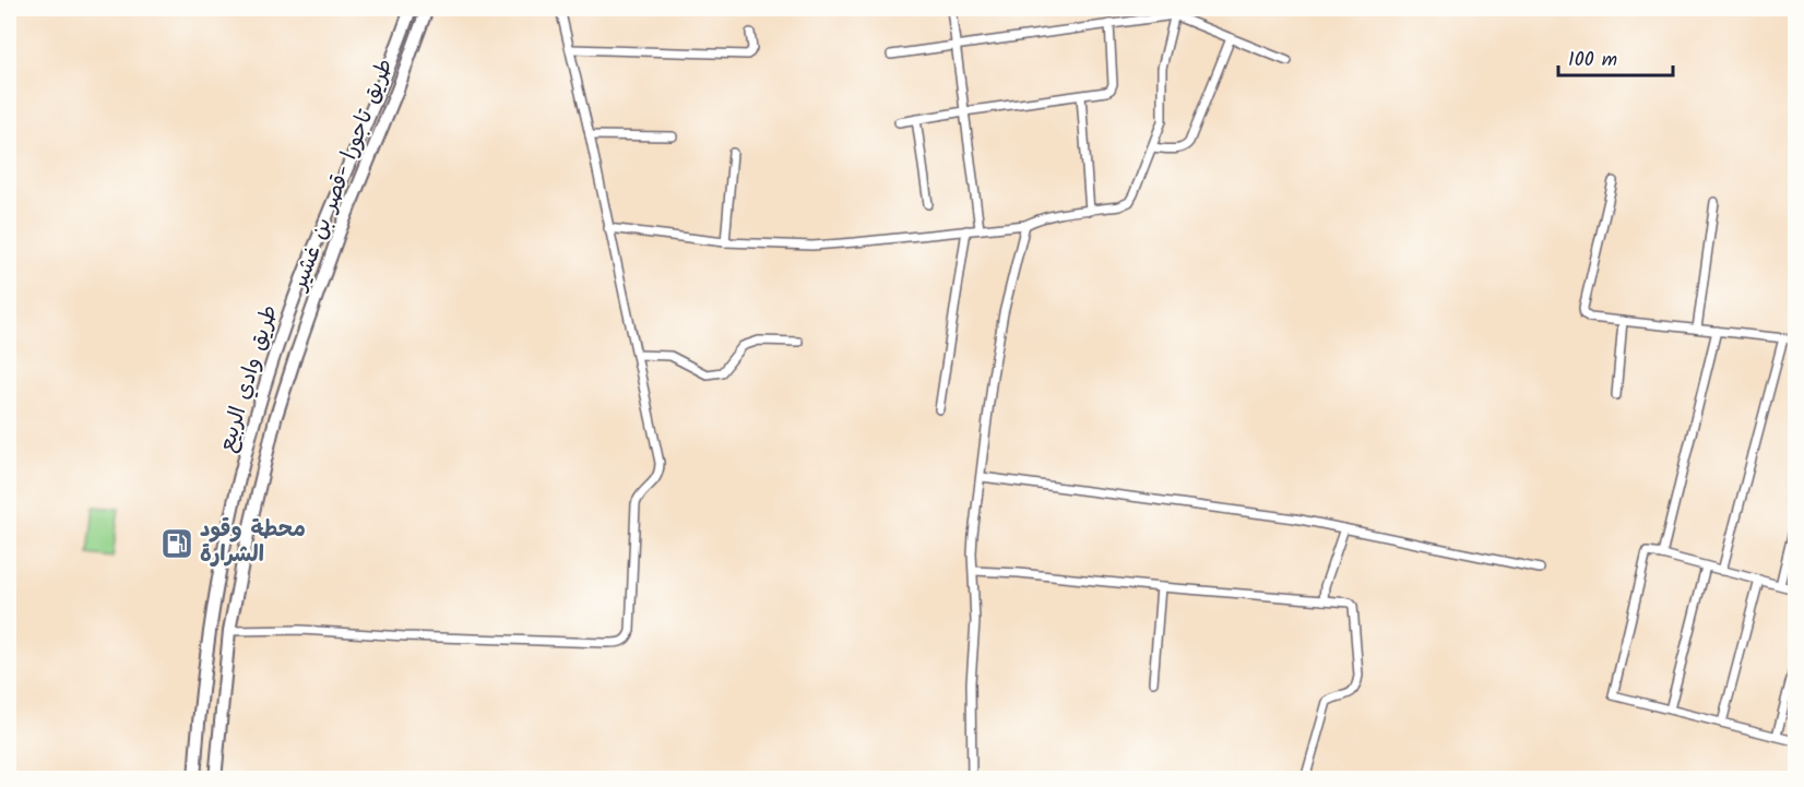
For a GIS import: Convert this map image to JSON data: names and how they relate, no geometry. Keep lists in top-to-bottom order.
{
  "streets": {
    "highway": ["طريق تاجورا -قصر بن غشير", "طريق وادي الربيع"]
  },
  "places": {
    "fuel station": ["محطة وقود الشرارة"]
  },
  "scale_bar": "100 m"
}
